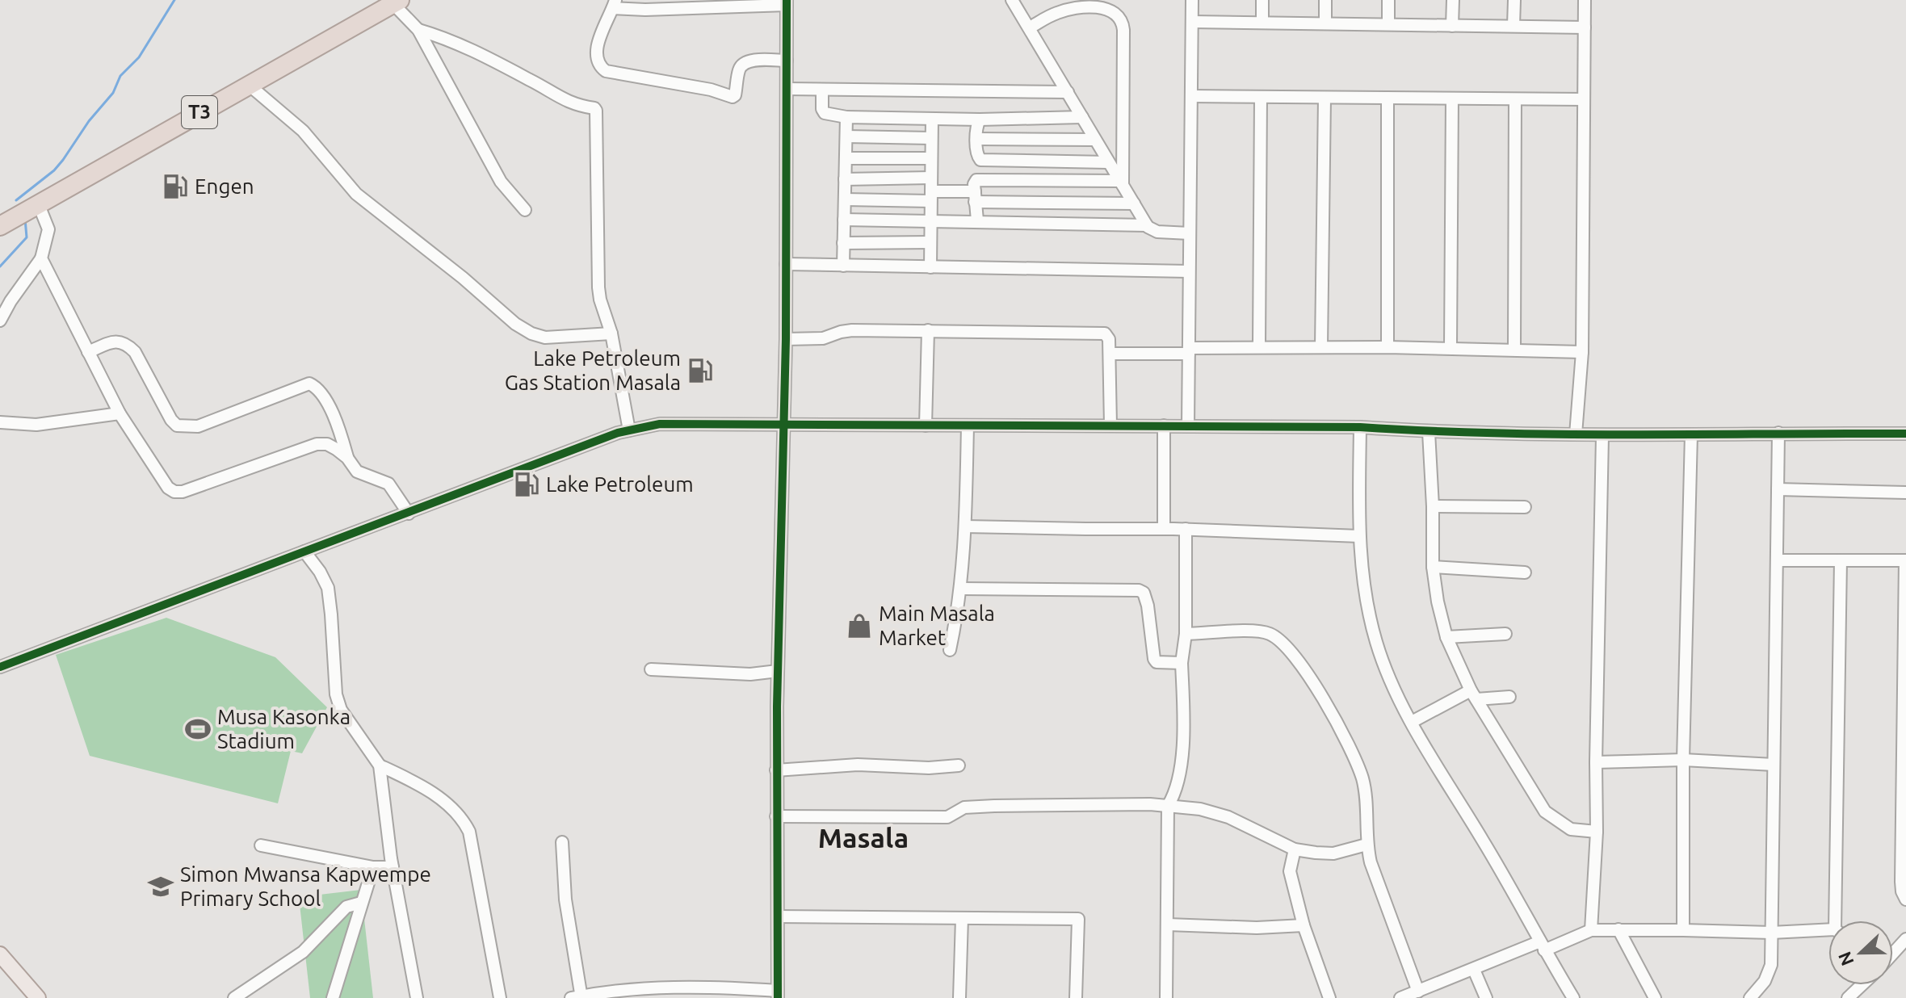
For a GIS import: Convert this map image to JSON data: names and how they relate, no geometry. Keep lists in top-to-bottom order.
{
  "streets": {
    "highway": ["T3"]
  },
  "districts": ["Masala"],
  "places": {
    "fuel station": ["Engen", "Lake Petroleum Gas Station Masala", "Lake Petroleum"],
    "shop": ["Main Masala Market"],
    "sports": ["Musa Kasonka Stadium"],
    "school or university": ["Simon Mwansa Kapwempe Primary School"]
  },
  "north": "left"
}
